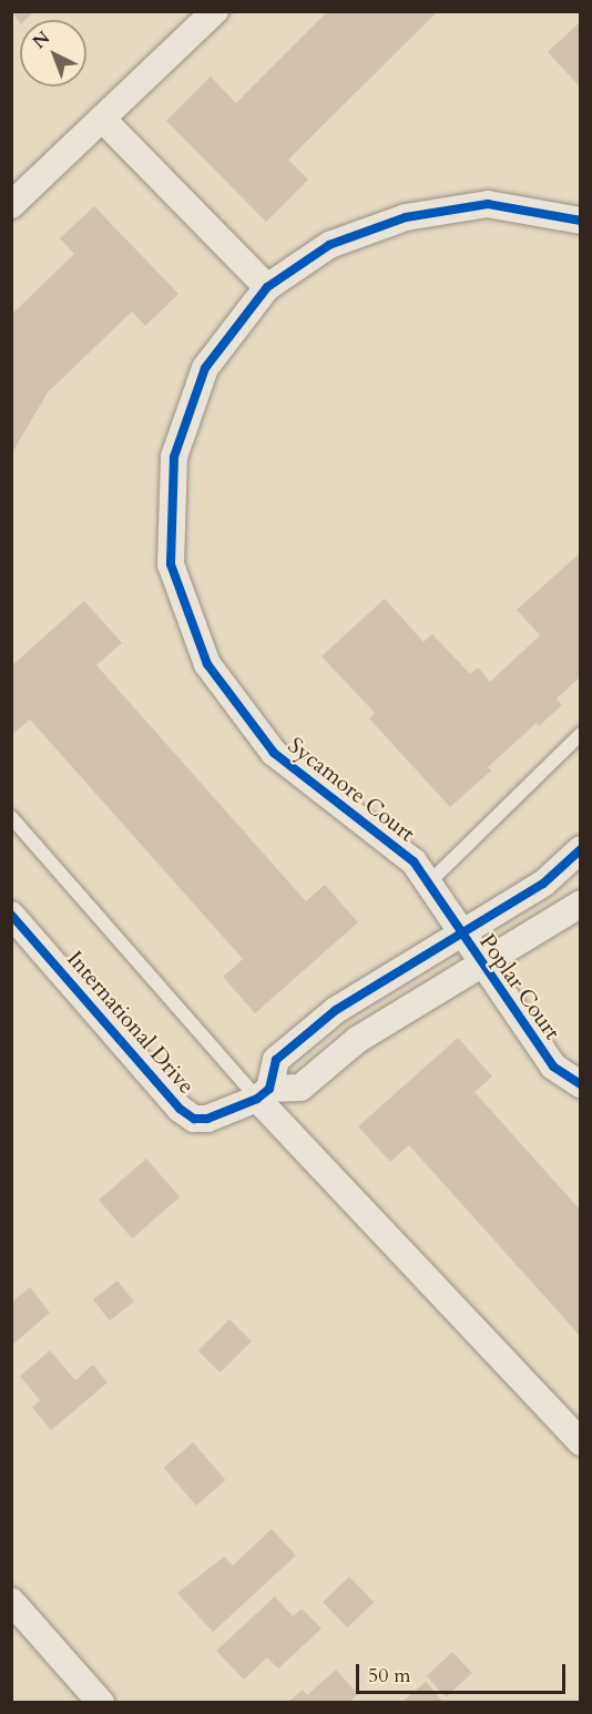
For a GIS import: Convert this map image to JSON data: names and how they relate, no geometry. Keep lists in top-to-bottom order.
{
  "streets": {
    "street": ["Sycamore Court", "Poplar Court", "International Drive"]
  },
  "crossings": [
    ["Sycamore Court", "Poplar Court"],
    ["Poplar Court", "International Drive"]
  ],
  "scale_bar": "50 m",
  "north": "top left"
}
